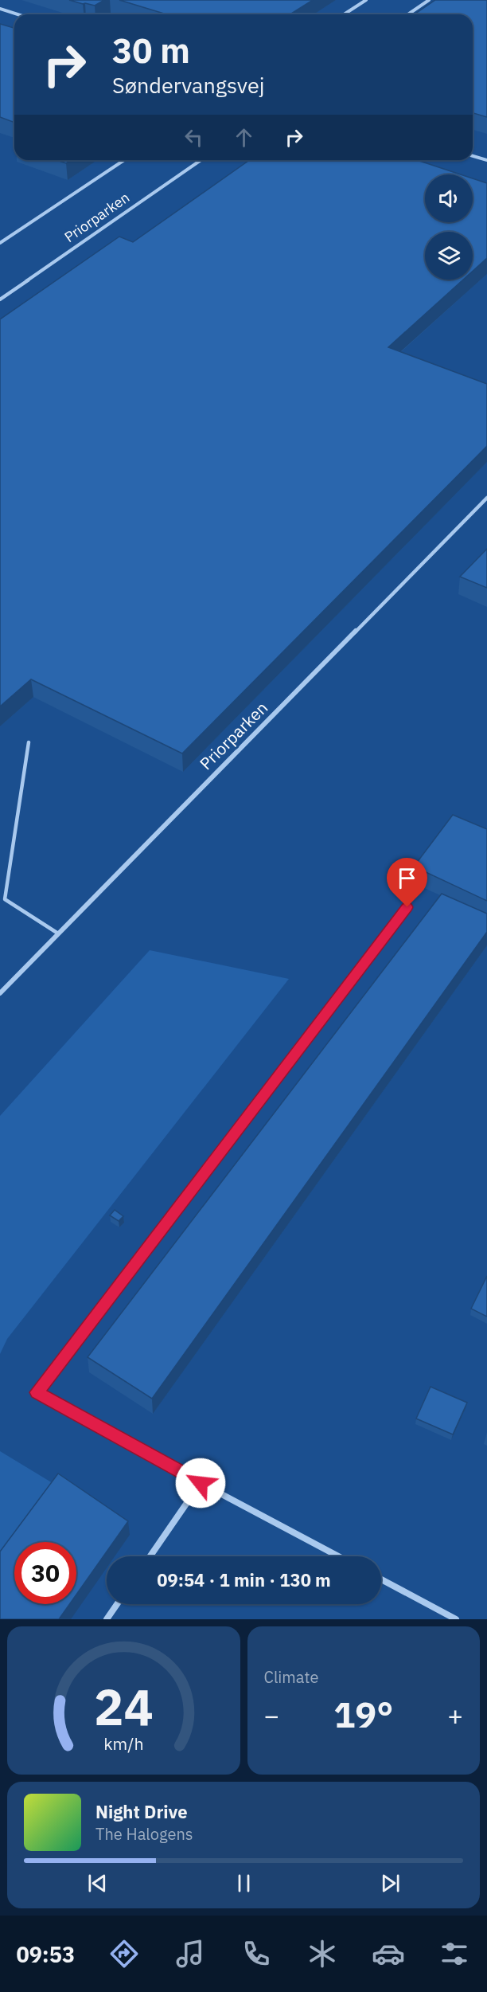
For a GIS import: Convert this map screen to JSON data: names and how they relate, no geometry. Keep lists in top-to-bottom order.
{
  "streets": {
    "street": ["Priorparken"]
  },
  "page": {
    "turn": ["30 m", "Søndervangsvej"],
    "limit": "30",
    "trip": "09:54 · 1 min · 130 m",
    "tile": "Climate",
    "heat": ["−", "19°", "+"],
    "song": ["Night Drive", "The Halogens"],
    "tabs": "09:53",
    "gauge": ["24", "km/h"]
  }
}
